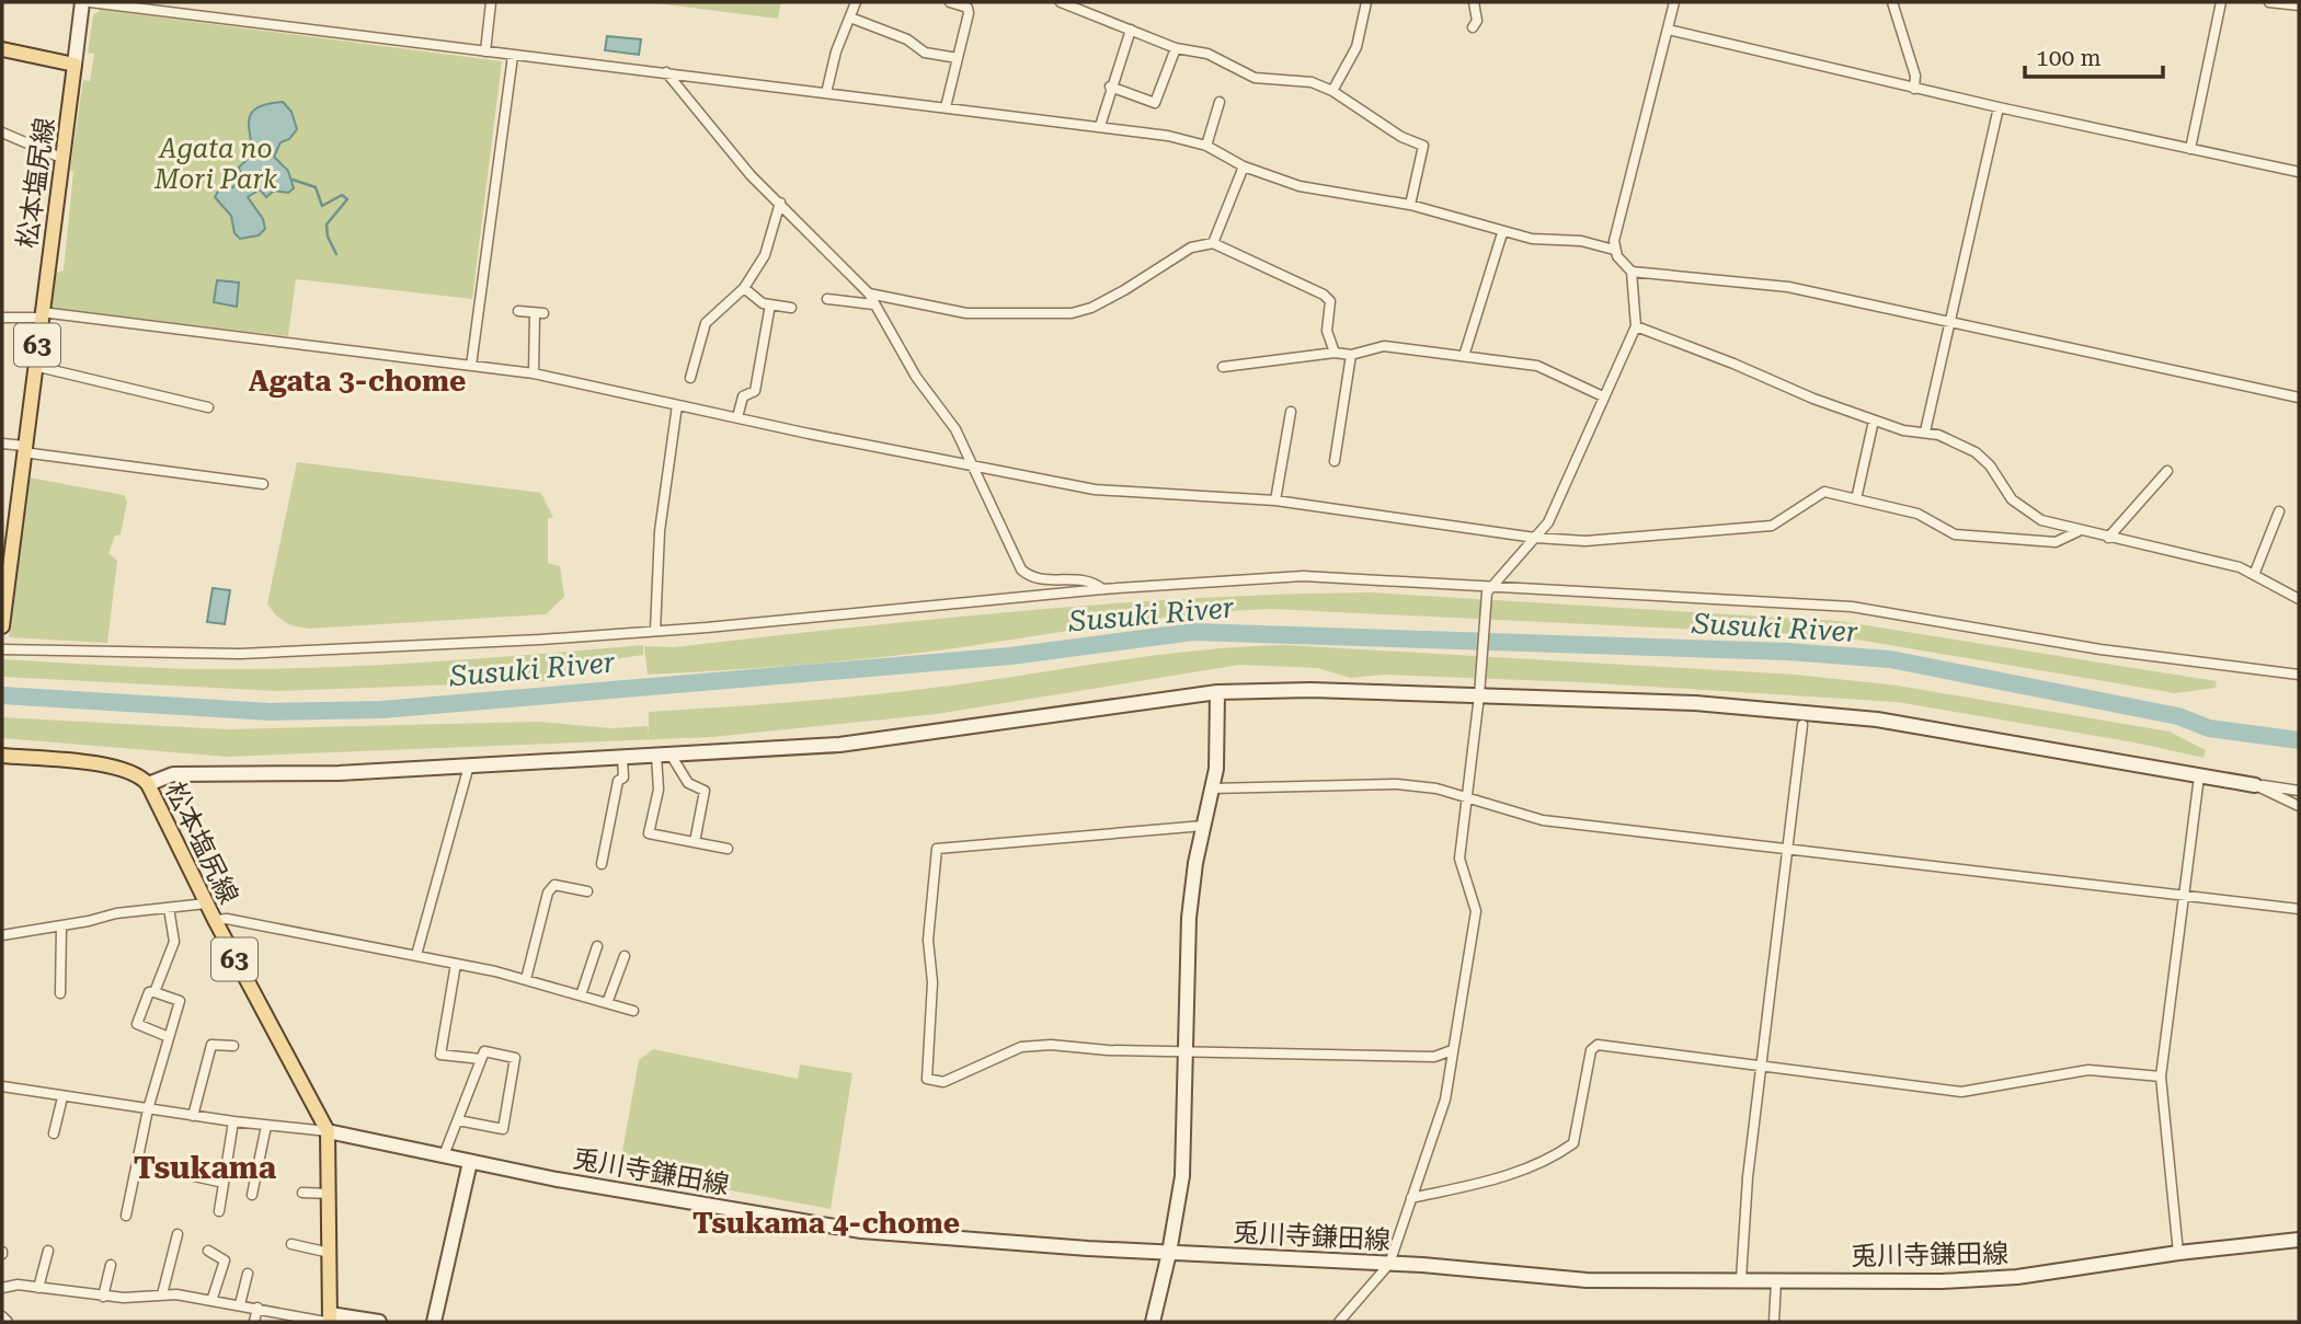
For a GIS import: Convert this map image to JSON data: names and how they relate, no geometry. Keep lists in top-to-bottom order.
{
  "streets": {
    "main road": ["松本塩尻線", "63"],
    "street": ["兎川寺鎌田線"]
  },
  "crossings": [
    ["松本塩尻線", "兎川寺鎌田線"]
  ],
  "districts": ["Agata 3-chome", "Tsukama", "Tsukama 4-chome"],
  "water": ["Susuki River"],
  "parks": ["Agata no Mori Park"],
  "scale_bar": "100 m"
}
